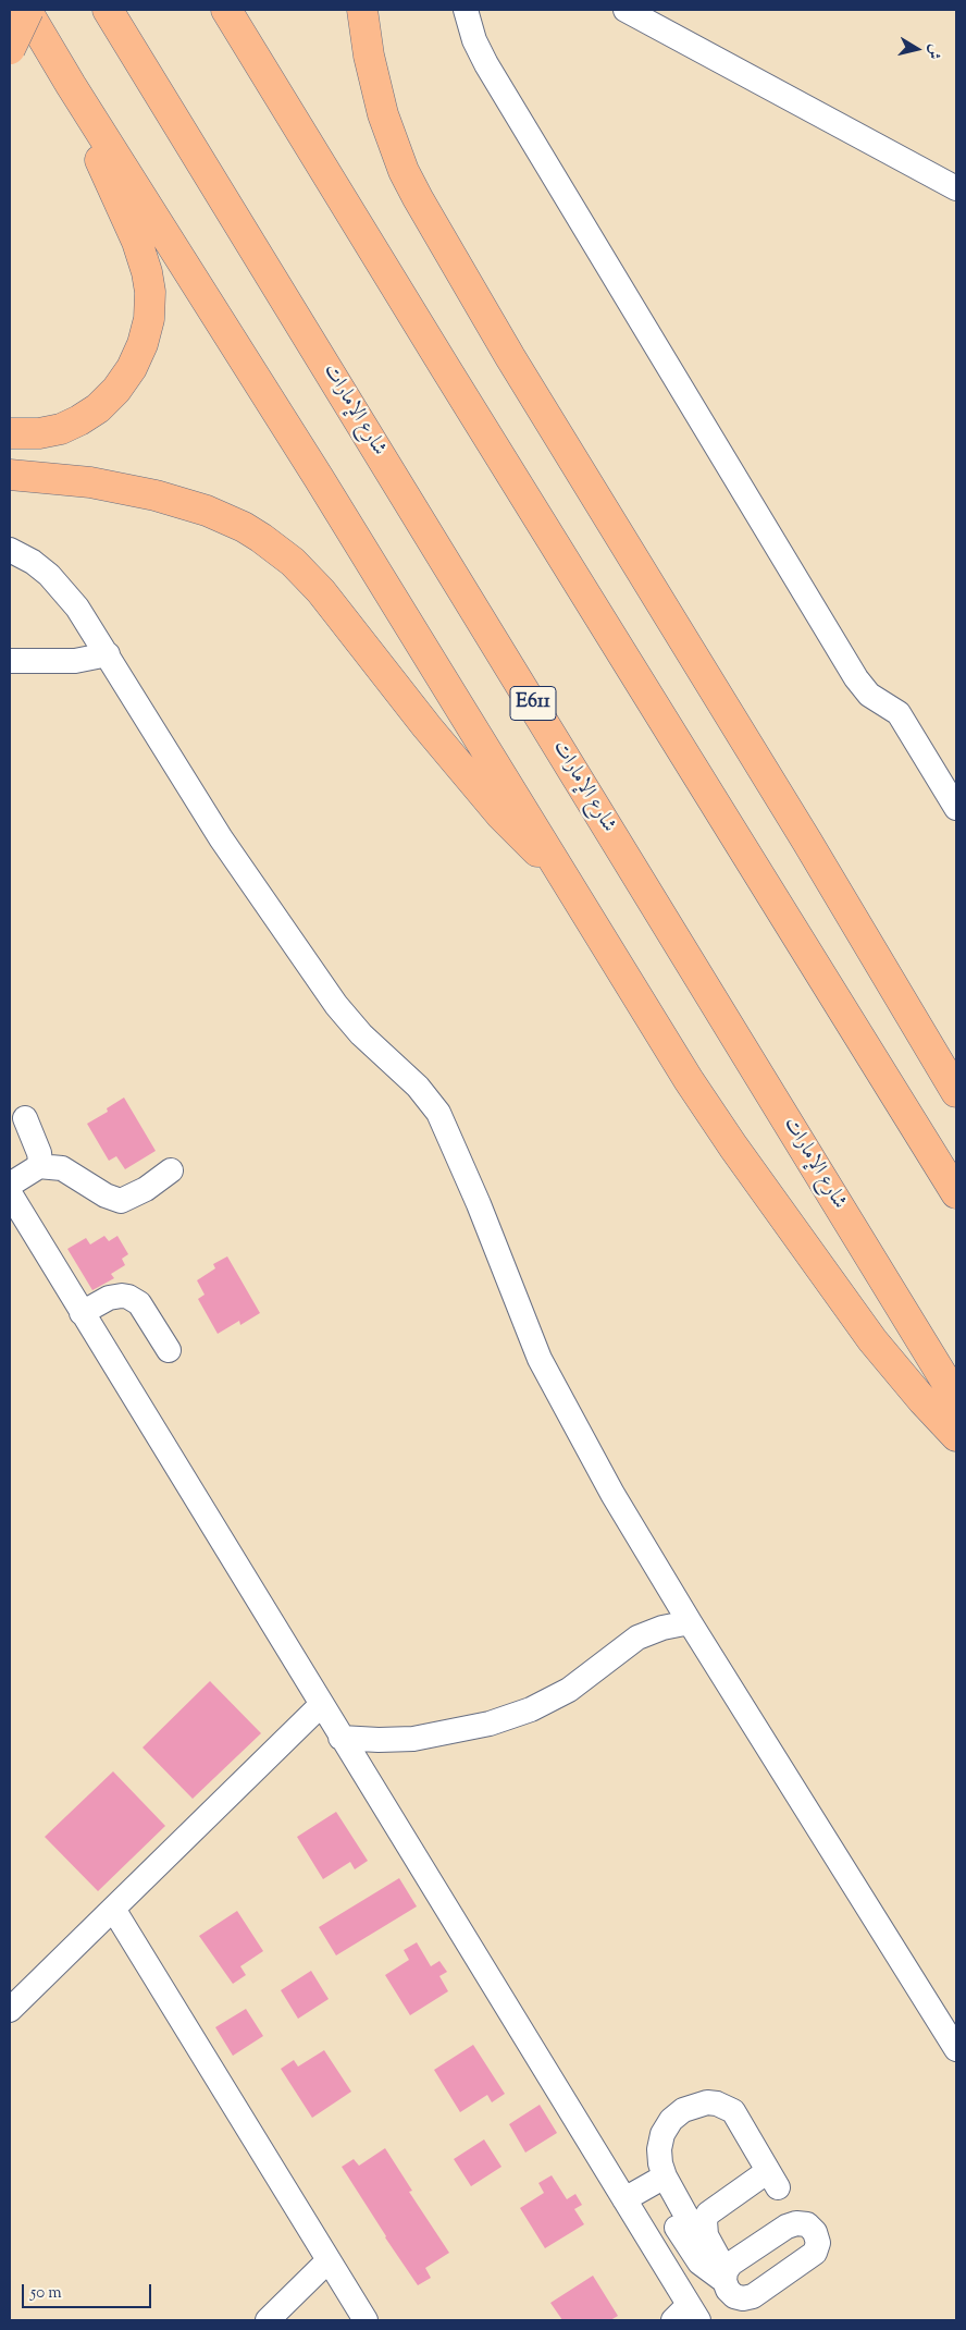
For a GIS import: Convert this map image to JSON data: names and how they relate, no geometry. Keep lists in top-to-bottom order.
{
  "streets": {
    "main road": ["شارع الإمارات", "E611"]
  },
  "scale_bar": "50 m",
  "north": "right"
}
